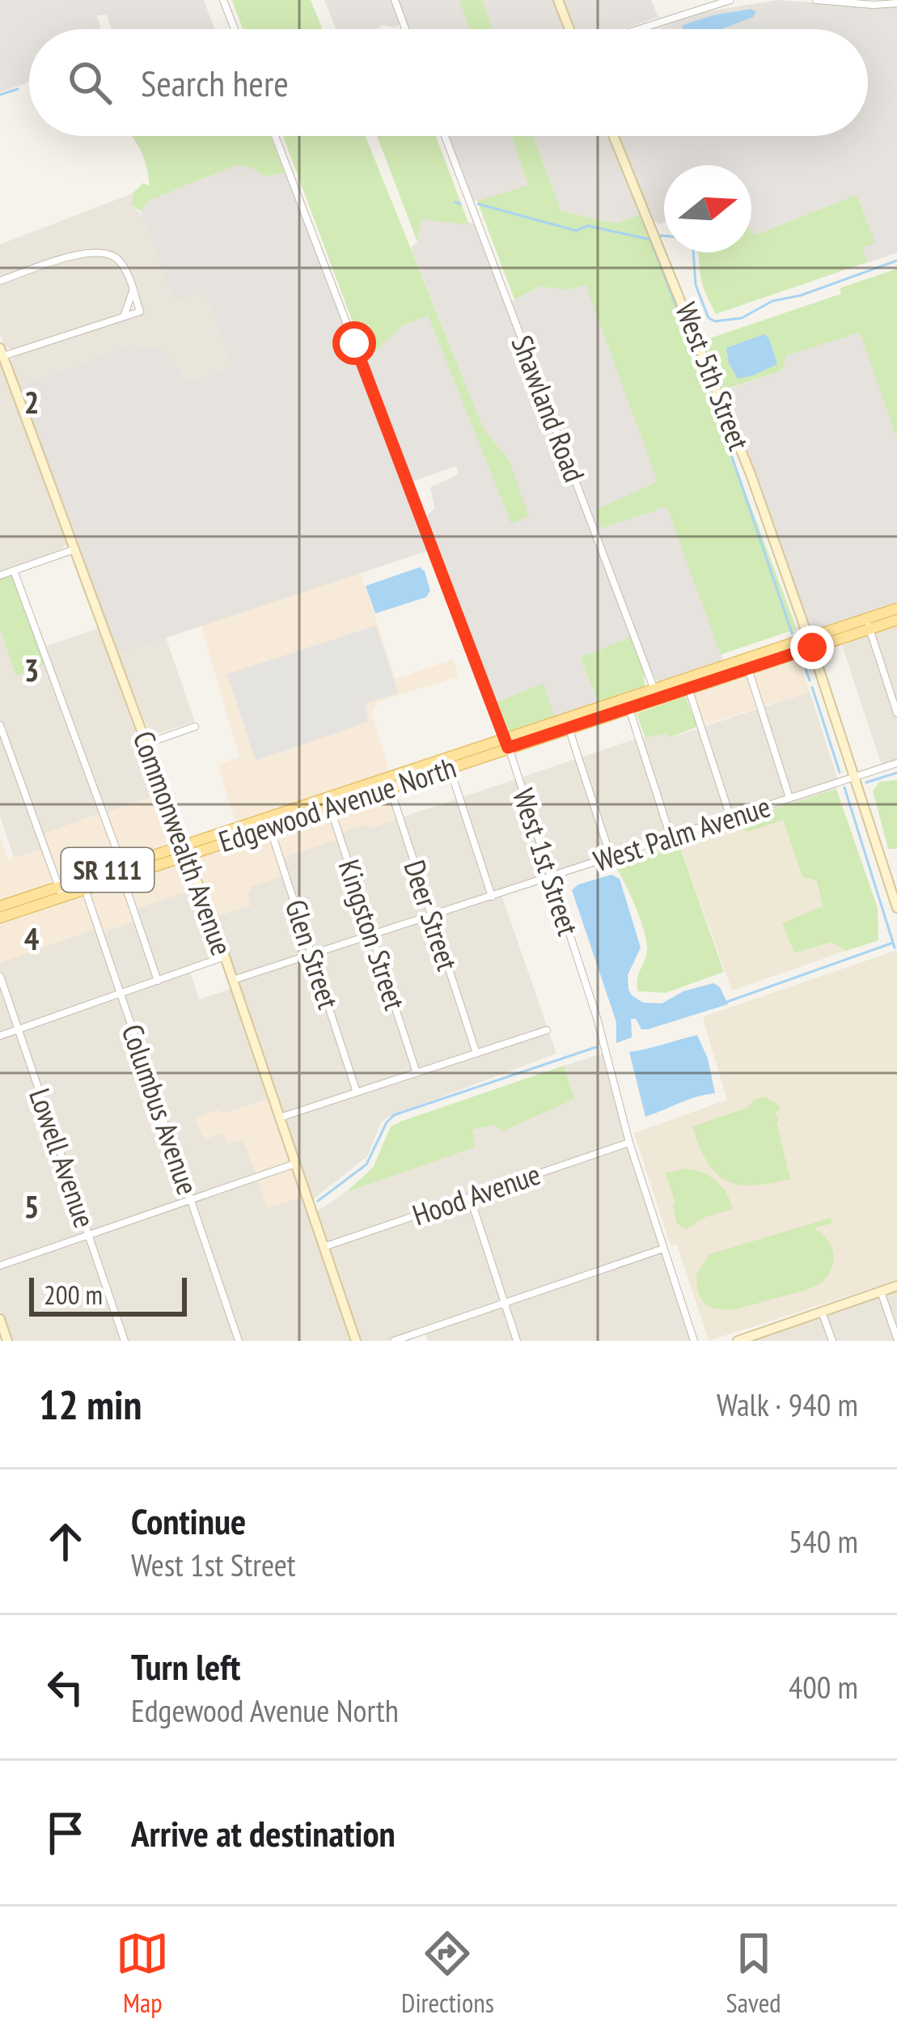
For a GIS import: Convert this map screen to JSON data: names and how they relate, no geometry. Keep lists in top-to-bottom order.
{
  "streets": {
    "main road": ["Edgewood Avenue North", "SR 111"],
    "street": [
      "West 5th Street",
      "Shawland Road",
      "West Palm Avenue",
      "Commonwealth Avenue",
      "West 1st Street",
      "Deer Street",
      "Kingston Street",
      "Glen Street",
      "Columbus Avenue",
      "Lowell Avenue",
      "Hood Avenue"
    ]
  },
  "crossings": [
    ["West 5th Street", "Edgewood Avenue North"],
    ["West 5th Street", "West Palm Avenue"],
    ["Shawland Road", "Edgewood Avenue North"],
    ["Edgewood Avenue North", "Commonwealth Avenue"],
    ["Edgewood Avenue North", "West 1st Street"],
    ["Edgewood Avenue North", "Deer Street"],
    ["Edgewood Avenue North", "Kingston Street"],
    ["Edgewood Avenue North", "Glen Street"],
    ["Edgewood Avenue North", "Columbus Avenue"],
    ["West Palm Avenue", "Commonwealth Avenue"],
    ["West Palm Avenue", "West 1st Street"],
    ["West Palm Avenue", "Deer Street"],
    ["West Palm Avenue", "Kingston Street"],
    ["West Palm Avenue", "Glen Street"],
    ["Commonwealth Avenue", "Hood Avenue"],
    ["West 1st Street", "Hood Avenue"]
  ],
  "scale_bar": "200 m",
  "north": "right",
  "page": {
    "search": "Search here",
    "scale": "200 m",
    "heading": ["12 min", "Walk · 940 m"],
    "list": [
      ["Continue", "West 1st Street", "540 m"],
      ["Turn left", "Edgewood Avenue North", "400 m"],
      "Arrive at destination"
    ],
    "nav": ["Map", "Directions", "Saved"]
  },
  "grid": {
    "rows": [
      "2",
      "3",
      "4",
      "5"
    ]
  }
}
